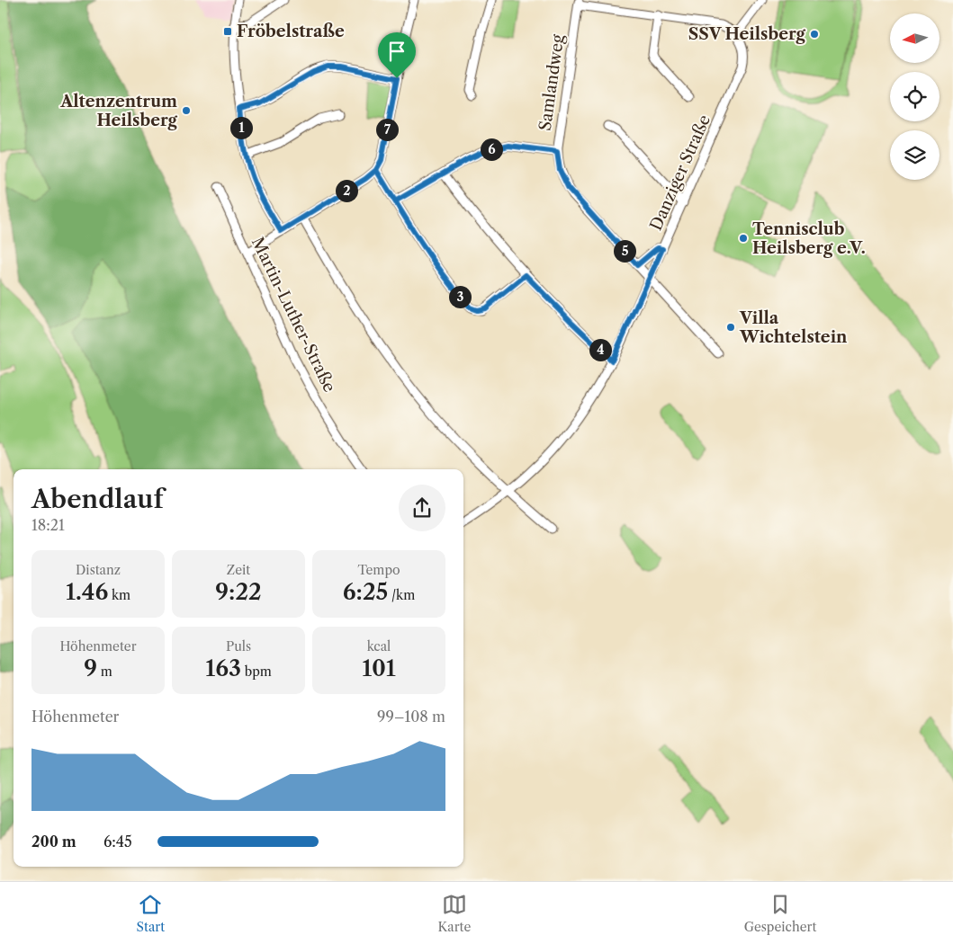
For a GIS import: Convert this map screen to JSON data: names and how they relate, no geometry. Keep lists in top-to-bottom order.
{
  "streets": {
    "street": ["Samlandweg", "Danziger Straße", "Martin-Luther-Straße"]
  },
  "crossings": [
    ["Samlandweg", "Danziger Straße"]
  ],
  "places": {
    "transit": ["Fröbelstraße"],
    "other": [
      "SSV Heilsberg",
      "Altenzentrum Heilsberg",
      "Tennisclub Heilsberg e.V.",
      "Villa Wichtelstein"
    ]
  },
  "north": "left",
  "page": {
    "pins": [
      "1",
      "7",
      "6",
      "2",
      "5",
      "3",
      "4"
    ],
    "heading": ["Abendlauf", "18:21"],
    "stats": [
      ["Distanz", "1.46 km"],
      ["Zeit", "9:22"],
      ["Tempo", "6:25 /km"],
      ["Höhenmeter", "9 m"],
      ["Puls", "163 bpm"],
      ["kcal", "101"]
    ],
    "chart": ["Höhenmeter", "99–108 m"],
    "list": [
      {
        "name": "200 m",
        "note": "6:45"
      }
    ],
    "tabs": ["Start", "Karte", "Gespeichert"]
  }
}
